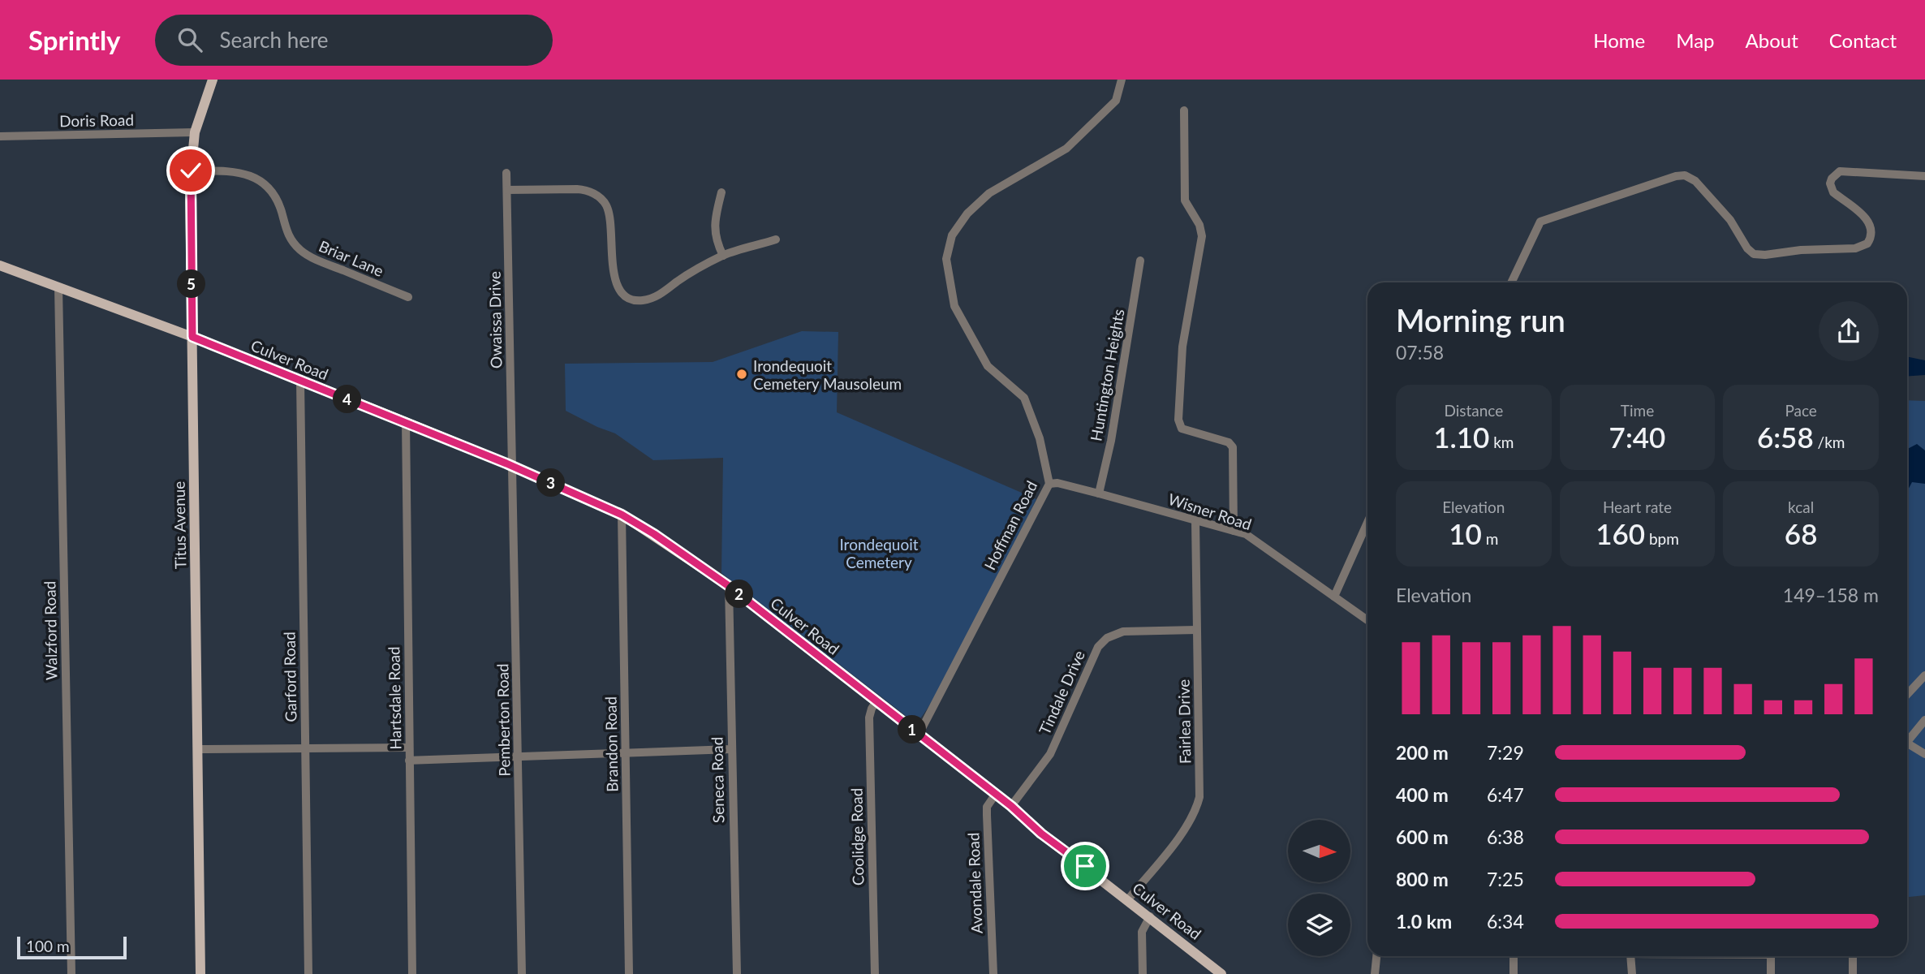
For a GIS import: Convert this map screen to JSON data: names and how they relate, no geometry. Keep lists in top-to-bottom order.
{
  "streets": {
    "main road": ["Culver Road", "Titus Avenue"],
    "street": [
      "Doris Road",
      "Briar Lane",
      "Owaissa Drive",
      "Huntington Heights",
      "Wisner Road",
      "Hoffman Road",
      "Walzford Road",
      "Garford Road",
      "Tindale Drive",
      "Hartsdale Road",
      "Pemberton Road",
      "Fairlea Drive",
      "Brandon Road",
      "Seneca Road",
      "Coolidge Road",
      "Avondale Road"
    ]
  },
  "crossings": [
    ["Doris Road", "Titus Avenue"],
    ["Briar Lane", "Titus Avenue"],
    ["Owaissa Drive", "Culver Road"],
    ["Owaissa Drive", "Pemberton Road"],
    ["Culver Road", "Titus Avenue"],
    ["Culver Road", "Hoffman Road"],
    ["Culver Road", "Walzford Road"],
    ["Culver Road", "Garford Road"],
    ["Culver Road", "Tindale Drive"],
    ["Culver Road", "Hartsdale Road"],
    ["Culver Road", "Pemberton Road"],
    ["Culver Road", "Fairlea Drive"],
    ["Culver Road", "Brandon Road"],
    ["Culver Road", "Seneca Road"],
    ["Culver Road", "Coolidge Road"],
    ["Culver Road", "Avondale Road"],
    ["Huntington Heights", "Wisner Road"],
    ["Wisner Road", "Hoffman Road"],
    ["Wisner Road", "Fairlea Drive"],
    ["Tindale Drive", "Fairlea Drive"]
  ],
  "parks": ["Irondequoit Cemetery"],
  "places": ["Irondequoit Cemetery Mausoleum"],
  "scale_bar": "100 m",
  "north": "right",
  "page": {
    "header": "Sprintly",
    "search": "Search here",
    "nav": [
      "Home",
      "Map",
      "About",
      "Contact"
    ],
    "pins": [
      "5",
      "4",
      "3",
      "2",
      "1"
    ],
    "heading": ["Morning run", "07:58"],
    "stats": [
      ["Distance", "1.10 km"],
      ["Time", "7:40"],
      ["Pace", "6:58 /km"],
      ["Elevation", "10 m"],
      ["Heart rate", "160 bpm"],
      ["kcal", "68"]
    ],
    "chart": ["Elevation", "149–158 m"],
    "list": [
      {
        "name": "200 m",
        "note": "7:29"
      },
      {
        "name": "400 m",
        "note": "6:47"
      },
      {
        "name": "600 m",
        "note": "6:38"
      },
      {
        "name": "800 m",
        "note": "7:25"
      },
      {
        "name": "1.0 km",
        "note": "6:34"
      }
    ],
    "scale": "100 m"
  }
}
